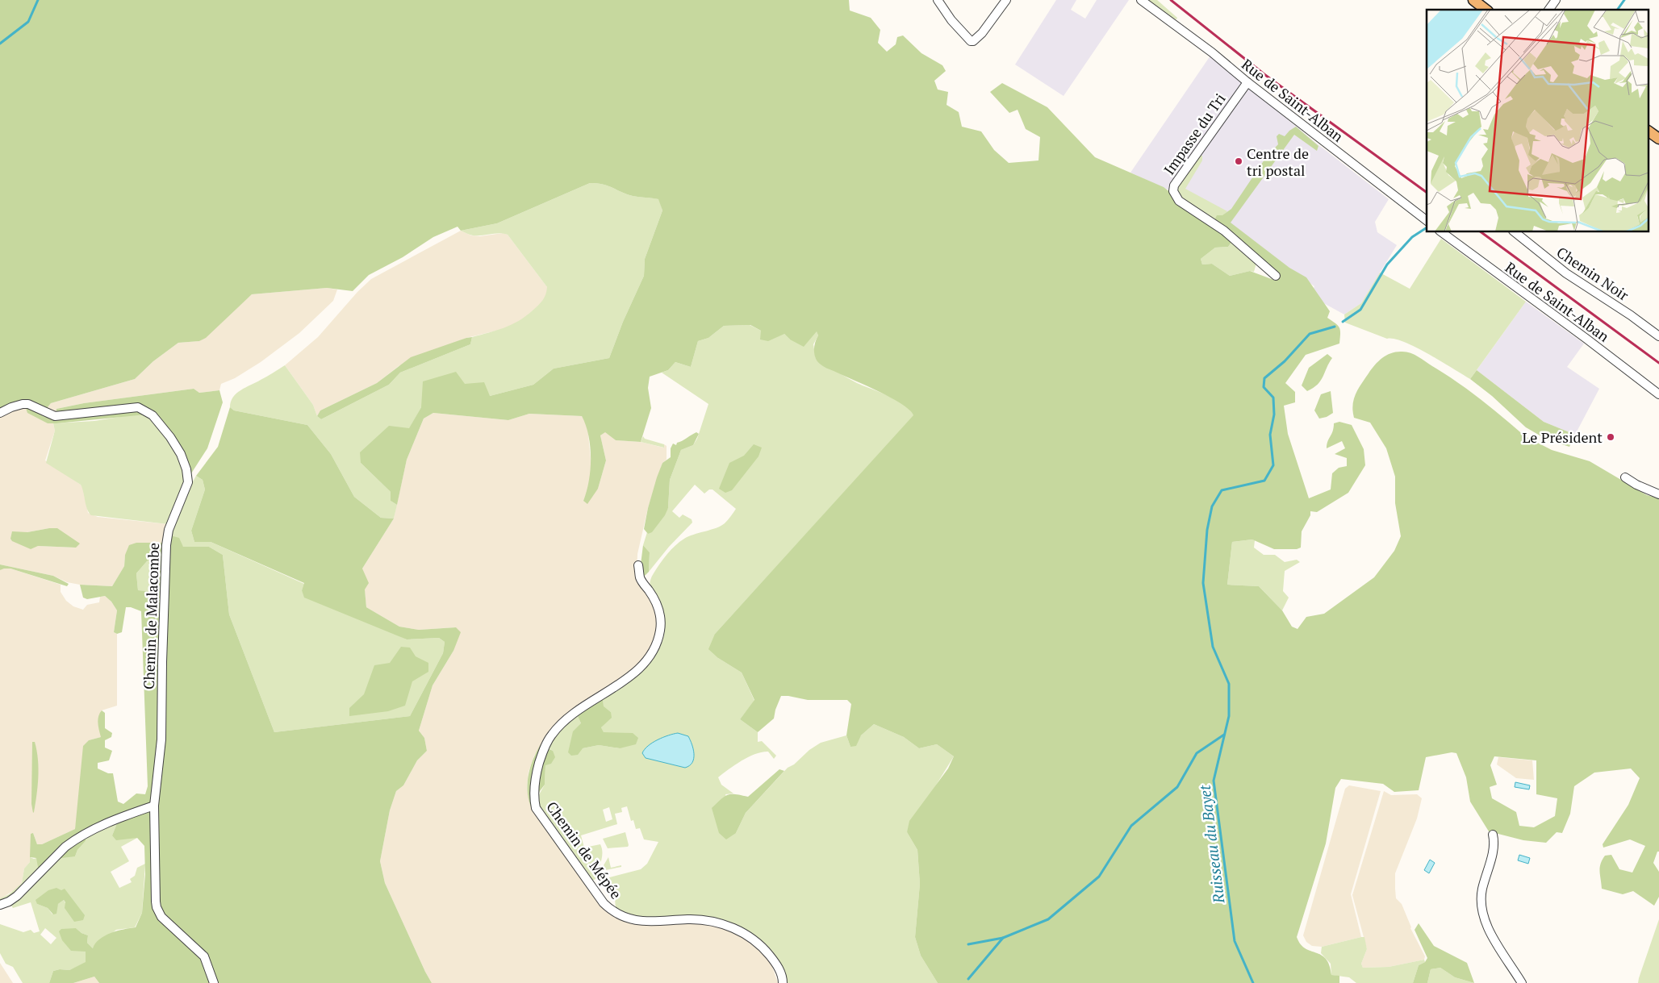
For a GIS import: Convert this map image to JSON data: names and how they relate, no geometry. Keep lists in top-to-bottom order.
{
  "streets": {
    "street": [
      "Rue de Saint-Alban",
      "Impasse du Tri",
      "Chemin Noir",
      "Chemin de Malacombe",
      "Chemin de Mépée"
    ]
  },
  "crossings": [
    ["Rue de Saint-Alban", "Impasse du Tri"]
  ],
  "water": ["Ruisseau du Bayet"],
  "places": ["Centre de tri postal", "Le Président"]
}
